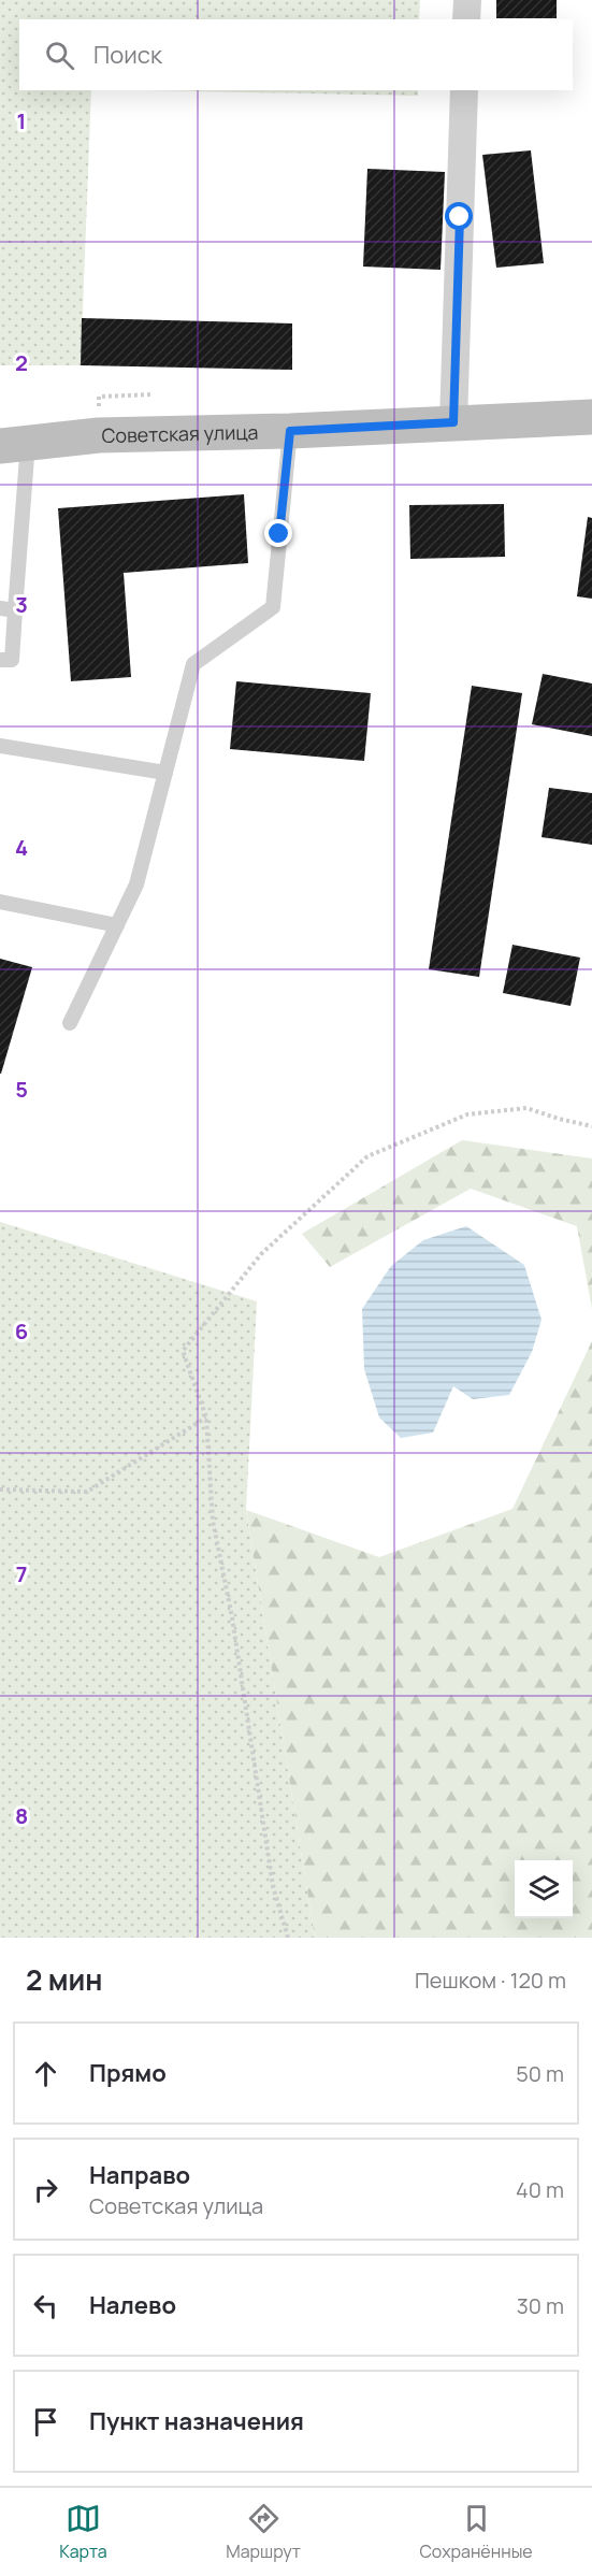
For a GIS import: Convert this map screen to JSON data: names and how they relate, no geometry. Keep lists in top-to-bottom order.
{
  "streets": {
    "main road": ["Советская улица"]
  },
  "page": {
    "search": "Поиск",
    "heading": ["2 мин", "Пешком · 120 m"],
    "list": [
      ["Прямо", "50 m"],
      ["Направо", "Советская улица", "40 m"],
      ["Налево", "30 m"],
      "Пункт назначения"
    ],
    "nav": ["Карта", "Маршрут", "Сохранённые"]
  },
  "grid": {
    "rows": [
      "1",
      "2",
      "3",
      "4",
      "5",
      "6",
      "7",
      "8"
    ]
  }
}
